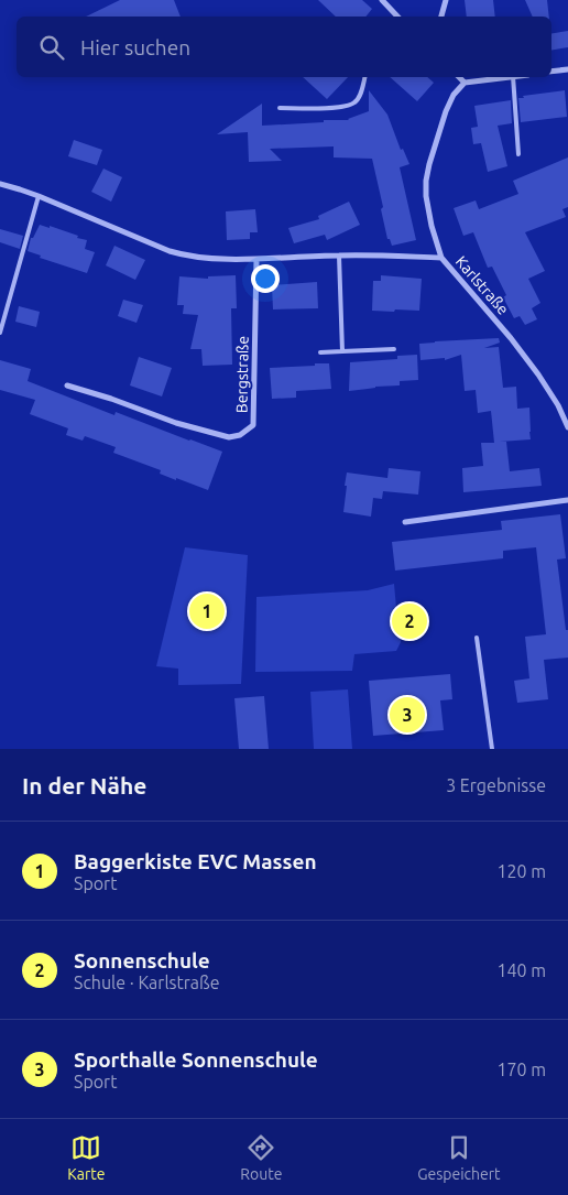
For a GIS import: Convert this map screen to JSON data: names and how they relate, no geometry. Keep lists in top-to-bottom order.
{
  "streets": {
    "street": ["Karlstraße", "Bergstraße"]
  },
  "page": {
    "search": "Hier suchen",
    "pins": ["1", "2", "3"],
    "heading": ["In der Nähe", "3 Ergebnisse"],
    "list": [
      {
        "mark": "1",
        "name": "Baggerkiste EVC Massen",
        "note": "Sport",
        "value": "120 m"
      },
      {
        "mark": "2",
        "name": "Sonnenschule",
        "note": "Schule · Karlstraße",
        "value": "140 m"
      },
      {
        "mark": "3",
        "name": "Sporthalle Sonnenschule",
        "note": "Sport",
        "value": "170 m"
      }
    ],
    "nav": ["Karte", "Route", "Gespeichert"]
  }
}
